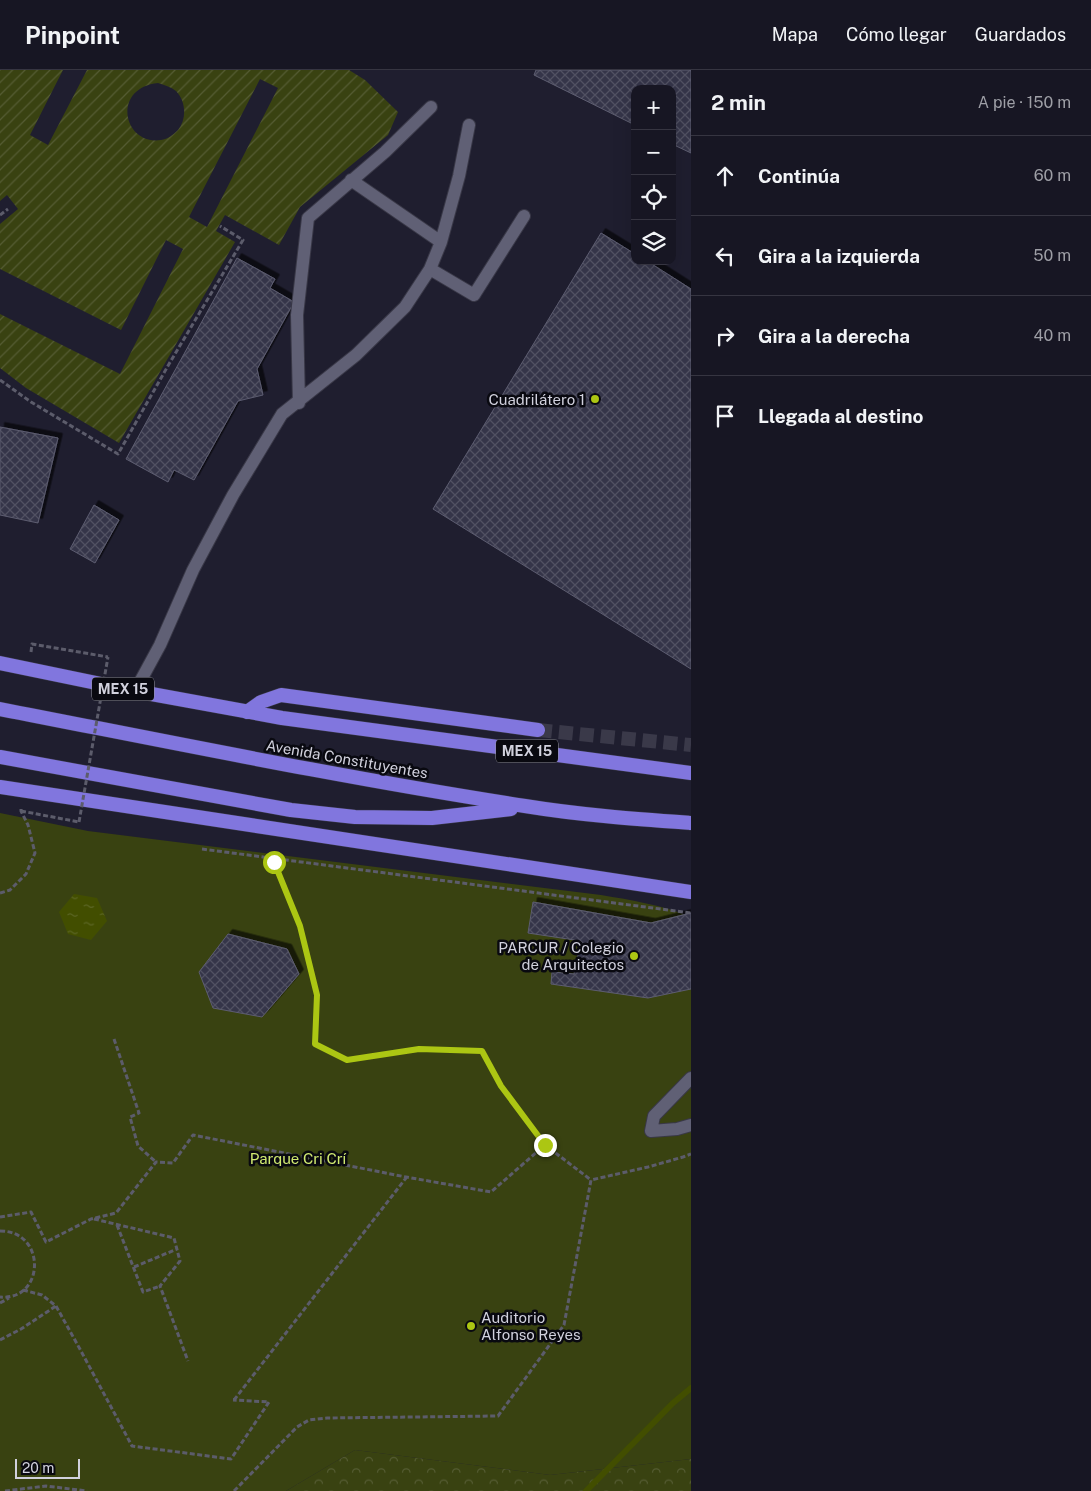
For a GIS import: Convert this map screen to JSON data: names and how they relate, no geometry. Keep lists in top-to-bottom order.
{
  "streets": {
    "highway": ["MEX 15", "Avenida Constituyentes"]
  },
  "parks": ["Parque Cri Crí"],
  "places": ["Cuadrilátero 1", "PARCUR / Colegio de Arquitectos", "Auditorio Alfonso Reyes"],
  "scale_bar": "20 m",
  "page": {
    "header": "Pinpoint",
    "nav": ["Mapa", "Cómo llegar", "Guardados"],
    "heading": ["2 min", "A pie · 150 m"],
    "map_buttons": ["+", "−"],
    "list": [
      ["Continúa", "60 m"],
      ["Gira a la izquierda", "50 m"],
      ["Gira a la derecha", "40 m"],
      "Llegada al destino"
    ],
    "scale": "20 m"
  }
}
